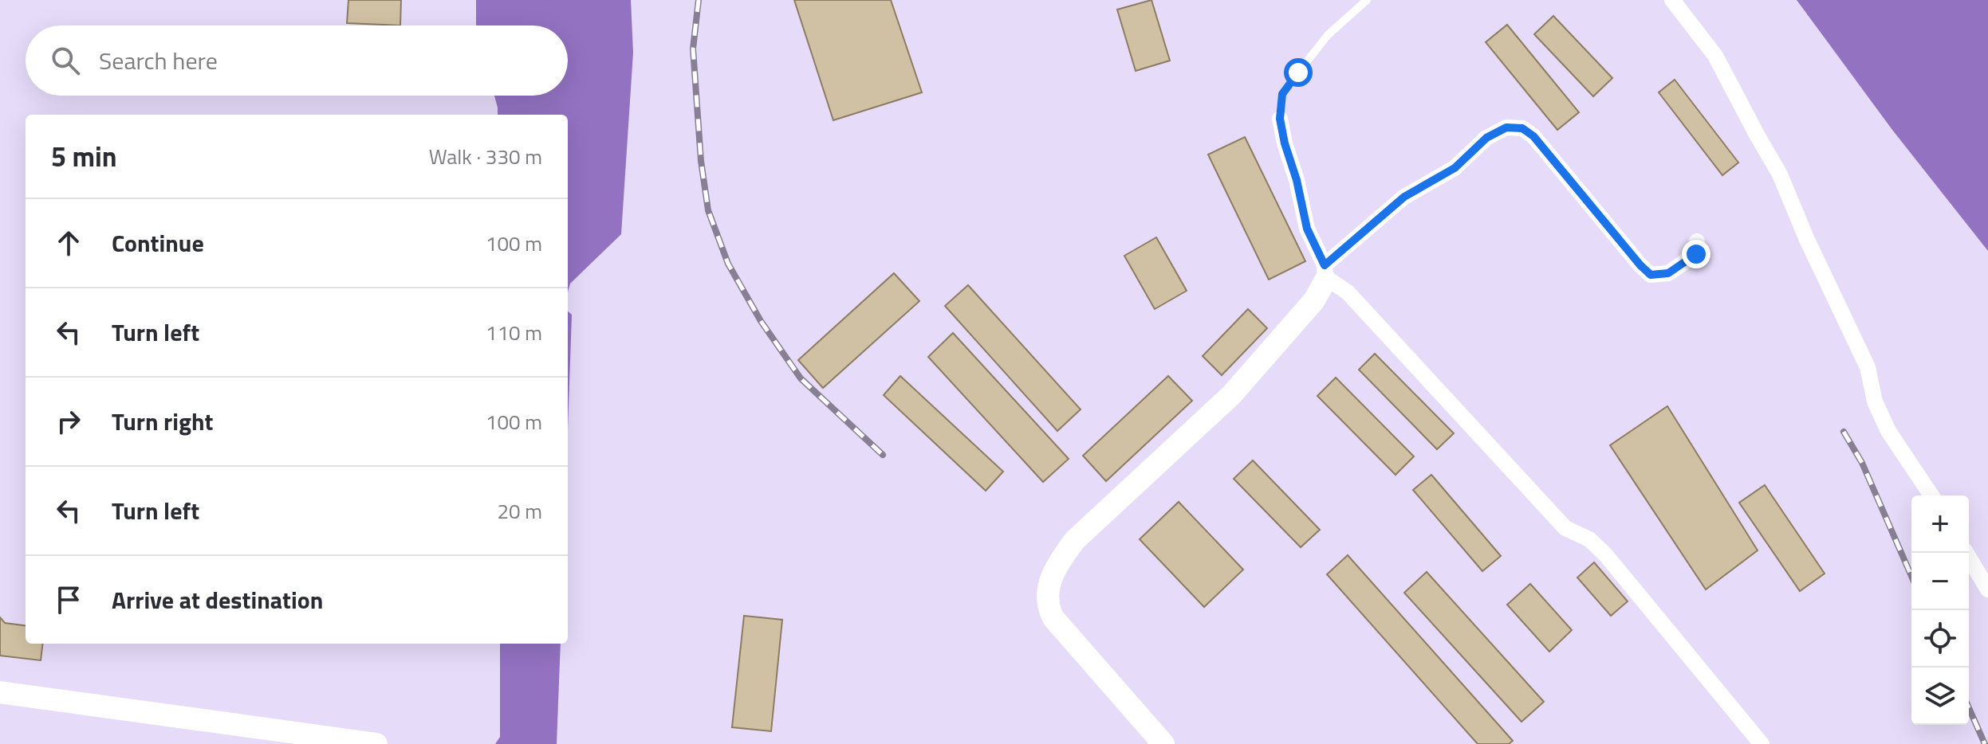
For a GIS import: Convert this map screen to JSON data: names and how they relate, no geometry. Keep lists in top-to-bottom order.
{
  "page": {
    "search": "Search here",
    "heading": ["5 min", "Walk · 330 m"],
    "list": [
      ["Continue", "100 m"],
      ["Turn left", "110 m"],
      ["Turn right", "100 m"],
      ["Turn left", "20 m"],
      "Arrive at destination"
    ],
    "map_buttons": ["+", "−"]
  }
}
